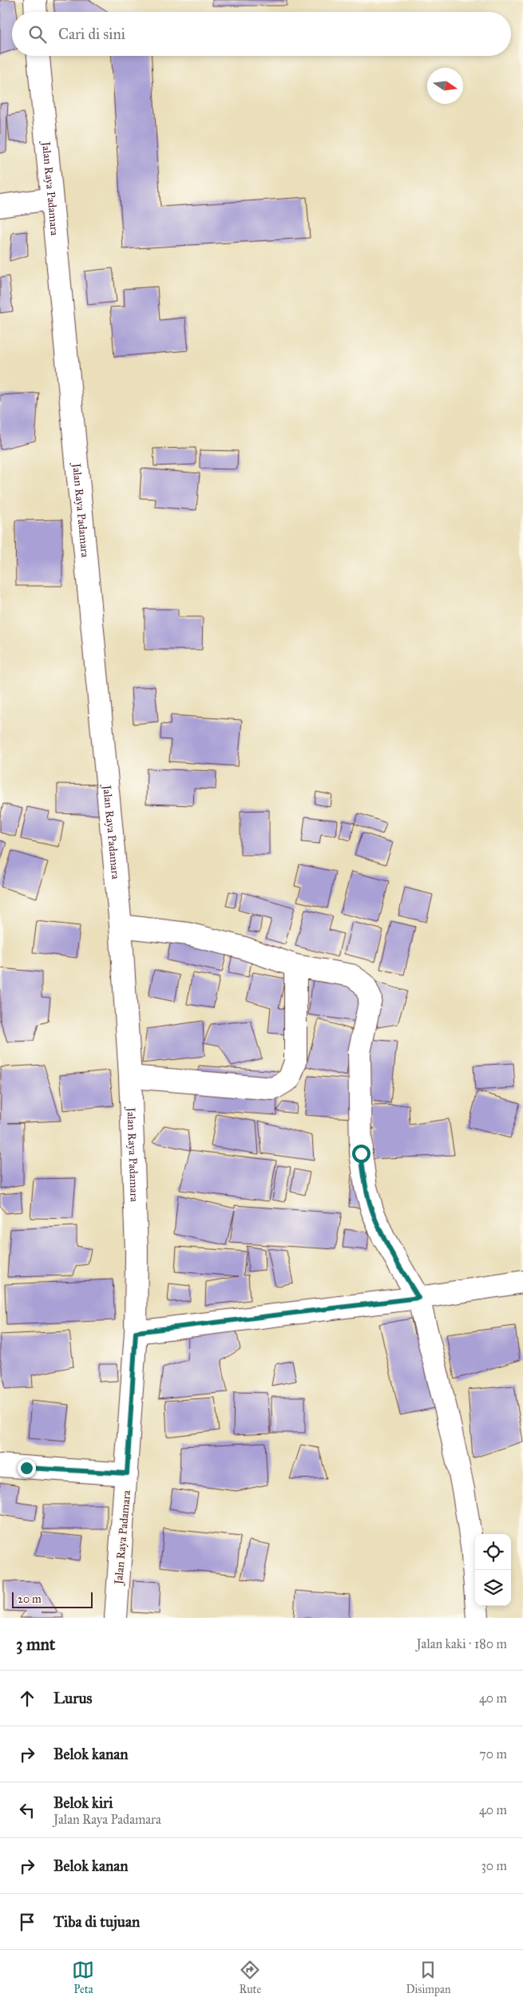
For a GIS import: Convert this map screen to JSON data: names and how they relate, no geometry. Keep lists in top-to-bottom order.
{
  "streets": {
    "street": ["Jalan Raya Padamara"]
  },
  "scale_bar": "20 m",
  "north": "right",
  "page": {
    "search": "Cari di sini",
    "scale": "20 m",
    "heading": ["3 mnt", "Jalan kaki · 180 m"],
    "list": [
      ["Lurus", "40 m"],
      ["Belok kanan", "70 m"],
      ["Belok kiri", "Jalan Raya Padamara", "40 m"],
      ["Belok kanan", "30 m"],
      "Tiba di tujuan"
    ],
    "nav": ["Peta", "Rute", "Disimpan"]
  }
}
